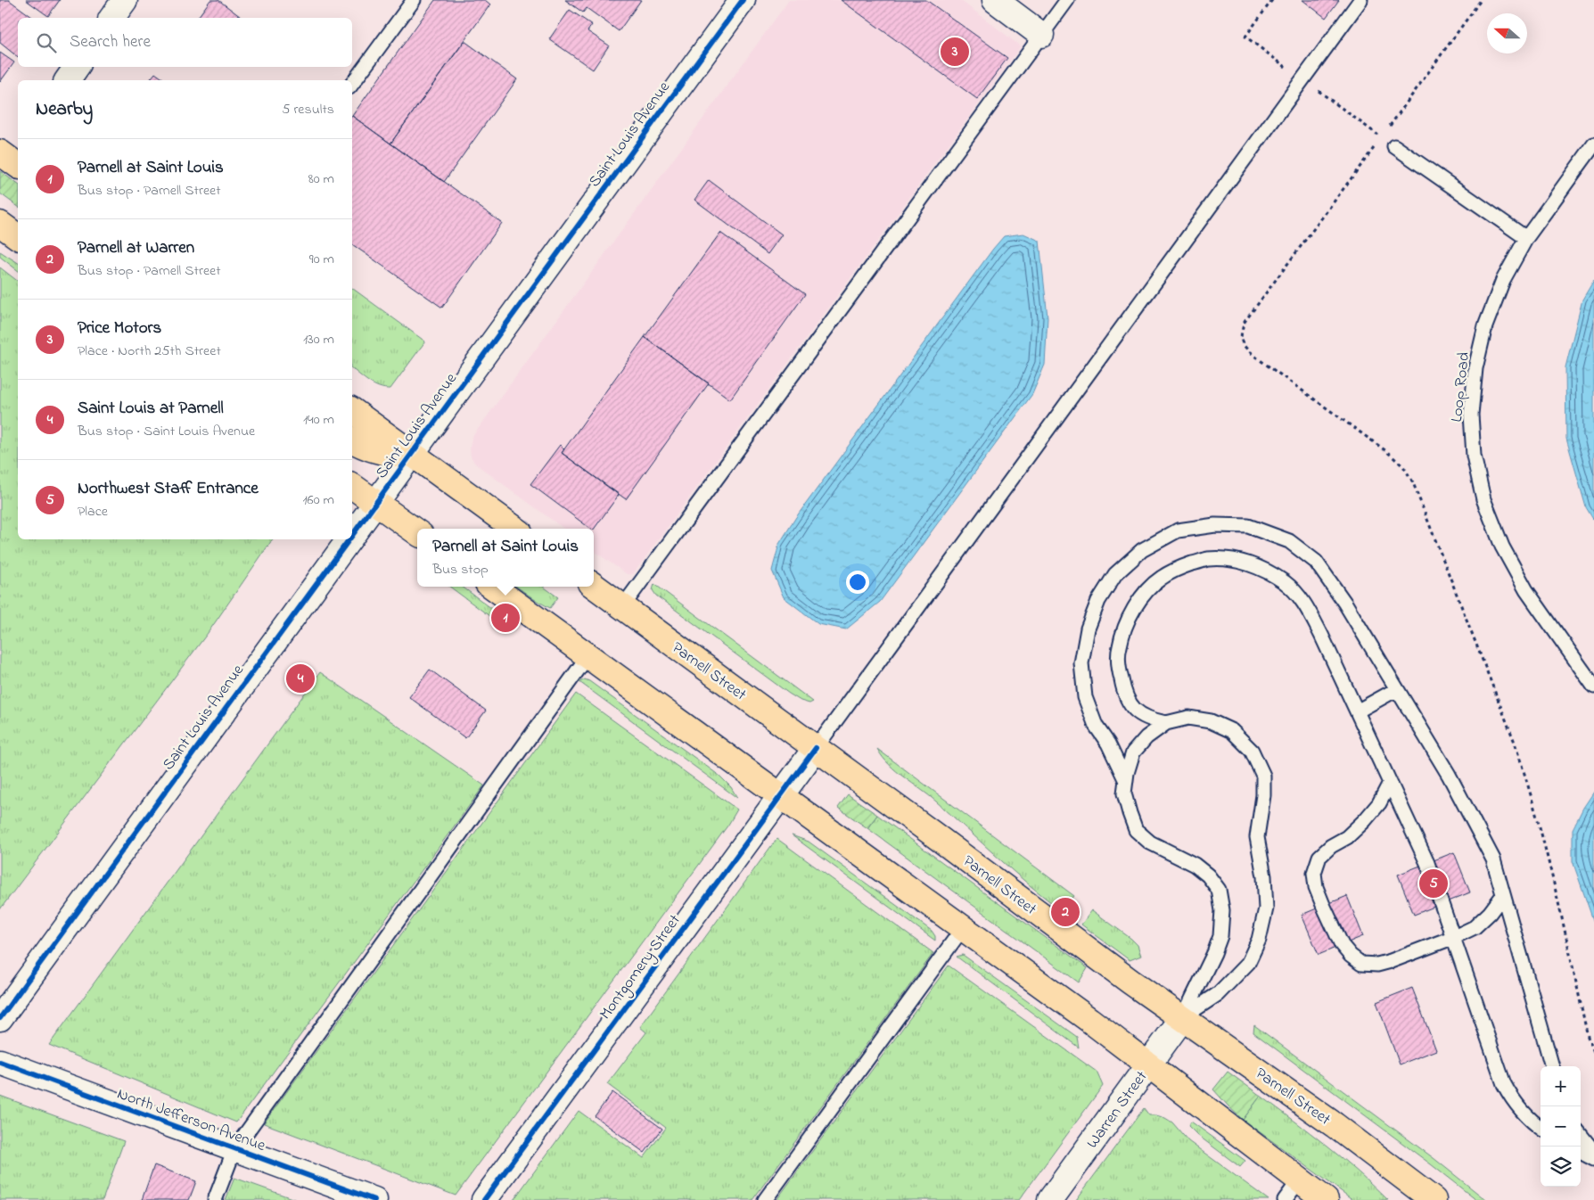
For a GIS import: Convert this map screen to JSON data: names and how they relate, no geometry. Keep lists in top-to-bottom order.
{
  "streets": {
    "main road": ["Parnell Street"],
    "street": [
      "Saint Louis Avenue",
      "Montgomery Street",
      "Warren Street",
      "North Jefferson Avenue"
    ],
    "lane": ["Loop Road"]
  },
  "crossings": [
    ["Parnell Street", "Montgomery Street"],
    ["Parnell Street", "Warren Street"]
  ],
  "north": "left",
  "page": {
    "search": "Search here",
    "pins": [
      "3",
      "1",
      "4",
      "5",
      "2"
    ],
    "heading": ["Nearby", "5 results"],
    "list": [
      {
        "mark": "1",
        "name": "Parnell at Saint Louis",
        "note": "Bus stop · Parnell Street",
        "value": "80 m"
      },
      {
        "mark": "2",
        "name": "Parnell at Warren",
        "note": "Bus stop · Parnell Street",
        "value": "90 m"
      },
      {
        "mark": "3",
        "name": "Price Motors",
        "note": "Place · North 25th Street",
        "value": "130 m"
      },
      {
        "mark": "4",
        "name": "Saint Louis at Parnell",
        "note": "Bus stop · Saint Louis Avenue",
        "value": "140 m"
      },
      {
        "mark": "5",
        "name": "Northwest Staff Entrance",
        "note": "Place",
        "value": "160 m"
      }
    ],
    "popup": ["Parnell at Saint Louis", "Bus stop"],
    "map_buttons": ["+", "−"]
  }
}
